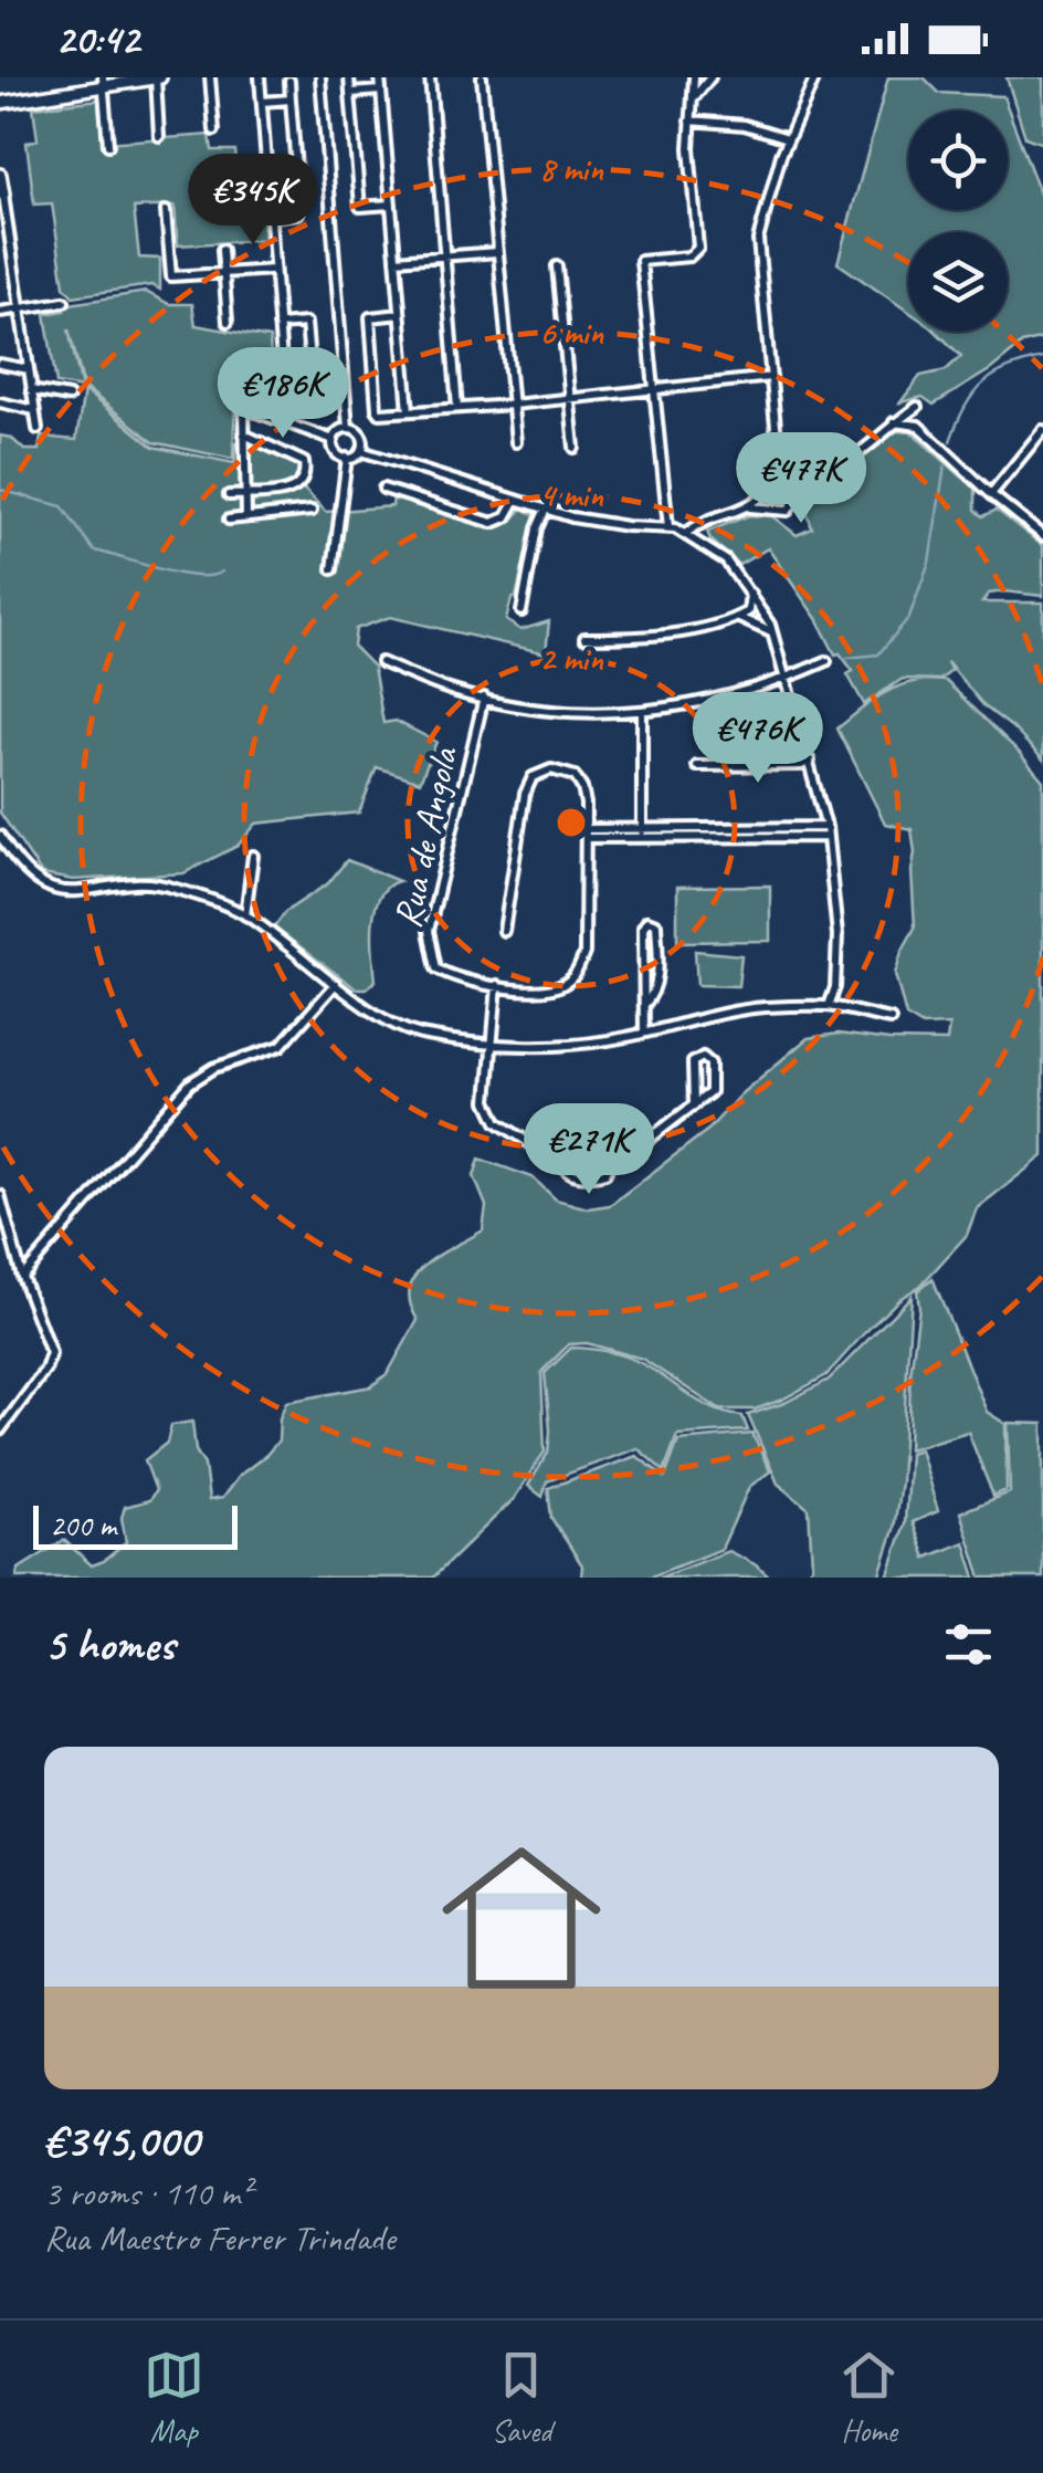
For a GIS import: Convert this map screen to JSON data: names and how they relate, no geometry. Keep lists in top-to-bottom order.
{
  "streets": {
    "street": ["Rua de Angola"]
  },
  "scale_bar": "200 m",
  "page": {
    "status": "20:42",
    "price": [
      "€345K",
      "€186K",
      "€477K",
      "€476K",
      "€271K"
    ],
    "scale": "200 m",
    "heading": "5 homes",
    "list": [
      {
        "name": "€345,000",
        "note": "3 rooms · 110 m² · Rua Maestro Ferrer Trindade"
      }
    ],
    "tabs": ["Map", "Saved", "Home"]
  },
  "rings": [
    "8 min",
    "6 min",
    "4 min",
    "2 min"
  ]
}
